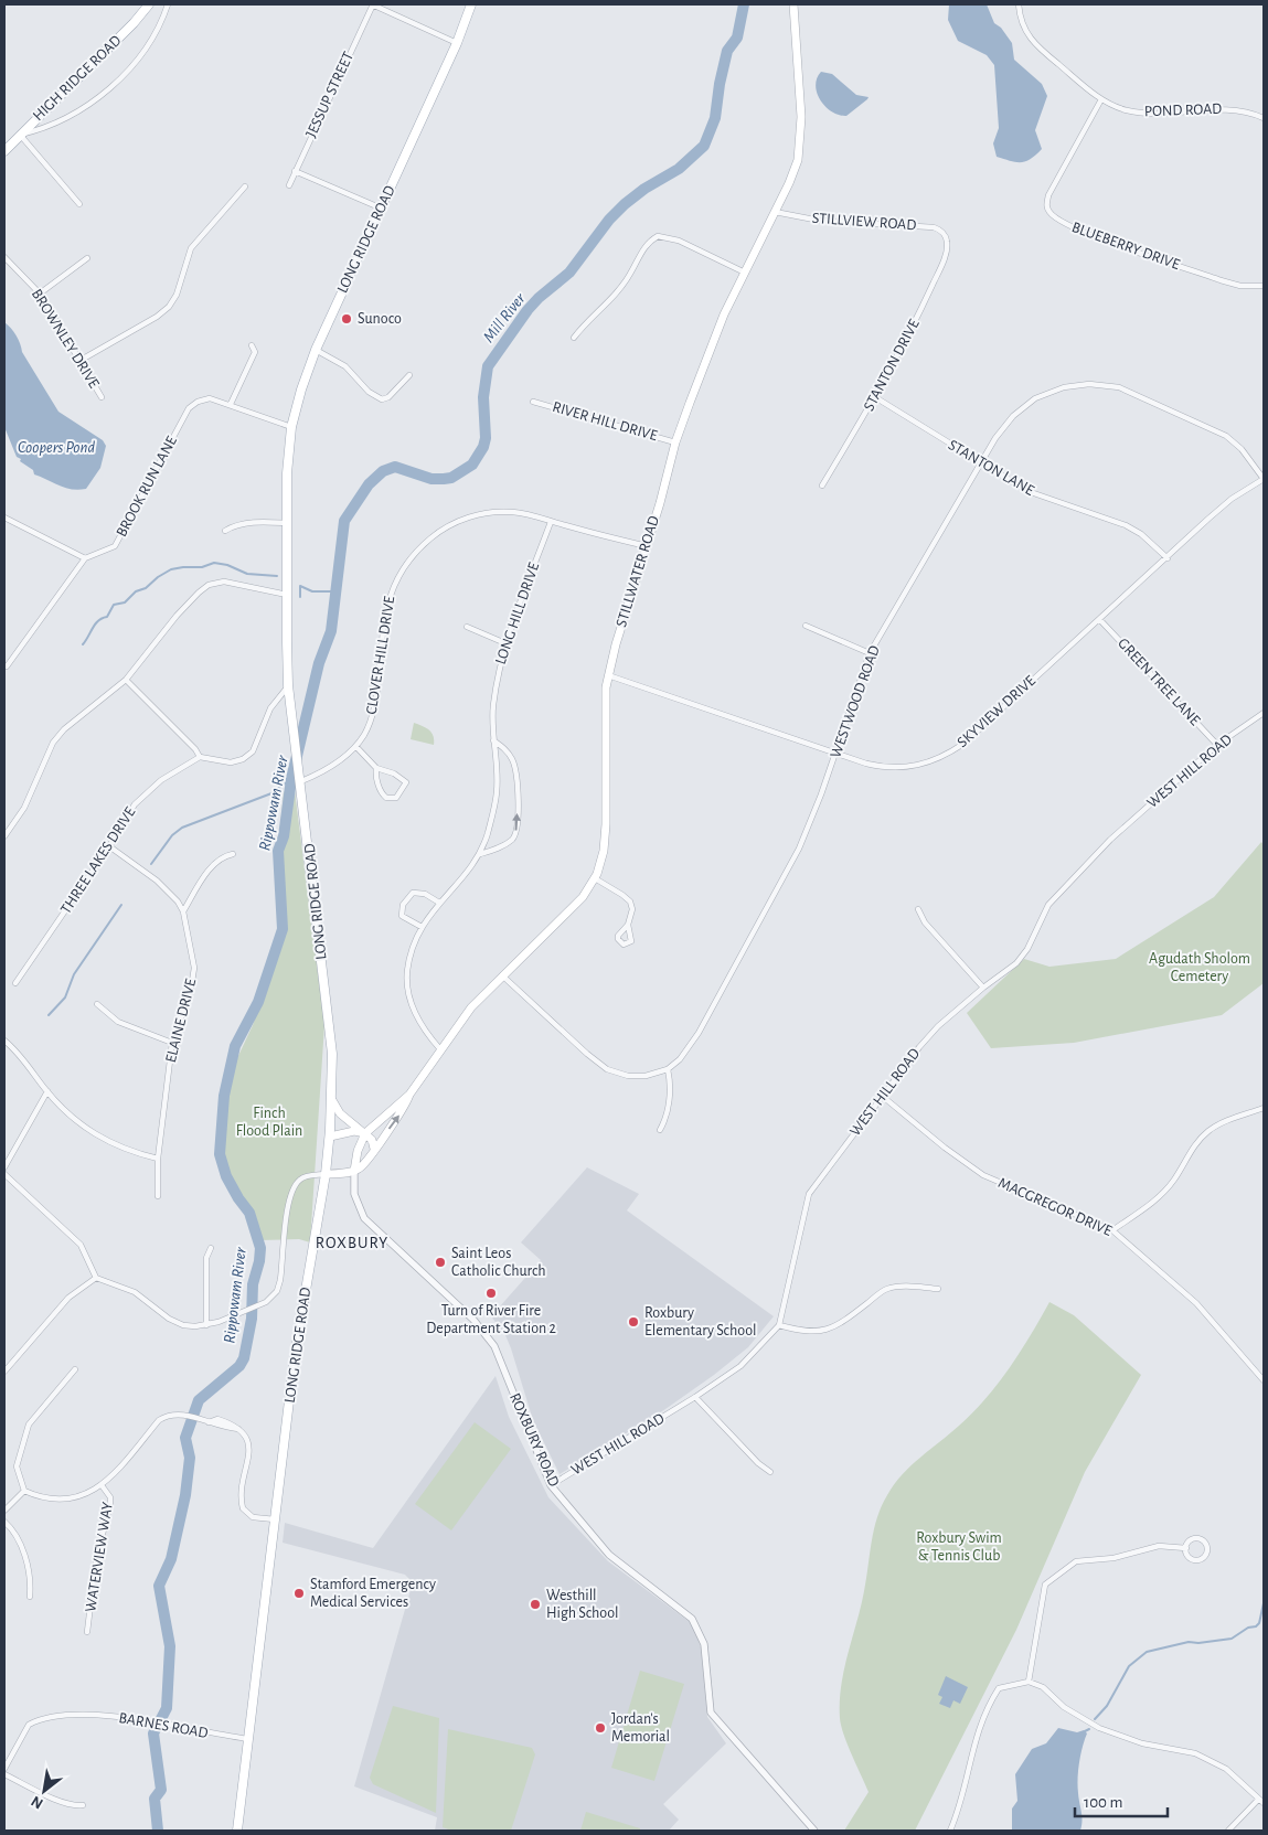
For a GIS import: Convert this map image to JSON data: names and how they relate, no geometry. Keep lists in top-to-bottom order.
{
  "streets": {
    "main road": ["HIGH RIDGE ROAD", "LONG RIDGE ROAD", "STILLWATER ROAD"],
    "street": [
      "JESSUP STREET",
      "POND ROAD",
      "STILLVIEW ROAD",
      "BLUEBERRY DRIVE",
      "BROWNLEY DRIVE",
      "STANTON DRIVE",
      "RIVER HILL DRIVE",
      "STANTON LANE",
      "BROOK RUN LANE",
      "LONG HILL DRIVE",
      "CLOVER HILL DRIVE",
      "GREEN TREE LANE",
      "WESTWOOD ROAD",
      "SKYVIEW DRIVE",
      "WEST HILL ROAD",
      "THREE LAKES DRIVE",
      "ELAINE DRIVE",
      "MACGREGOR DRIVE",
      "ROXBURY ROAD",
      "WATERVIEW WAY",
      "BARNES ROAD"
    ]
  },
  "crossings": [
    ["POND ROAD", "BLUEBERRY DRIVE"],
    ["STILLVIEW ROAD", "STANTON DRIVE"],
    ["STILLVIEW ROAD", "STILLWATER ROAD"],
    ["LONG RIDGE ROAD", "BROOK RUN LANE"],
    ["LONG RIDGE ROAD", "CLOVER HILL DRIVE"],
    ["LONG RIDGE ROAD", "BARNES ROAD"],
    ["STANTON DRIVE", "STANTON LANE"],
    ["RIVER HILL DRIVE", "STILLWATER ROAD"],
    ["STANTON LANE", "WESTWOOD ROAD"],
    ["STANTON LANE", "SKYVIEW DRIVE"],
    ["STILLWATER ROAD", "LONG HILL DRIVE"],
    ["STILLWATER ROAD", "CLOVER HILL DRIVE"],
    ["STILLWATER ROAD", "SKYVIEW DRIVE"],
    ["STILLWATER ROAD", "ROXBURY ROAD"],
    ["LONG HILL DRIVE", "CLOVER HILL DRIVE"],
    ["GREEN TREE LANE", "SKYVIEW DRIVE"],
    ["GREEN TREE LANE", "WEST HILL ROAD"],
    ["WESTWOOD ROAD", "SKYVIEW DRIVE"],
    ["WEST HILL ROAD", "MACGREGOR DRIVE"],
    ["WEST HILL ROAD", "ROXBURY ROAD"],
    ["THREE LAKES DRIVE", "ELAINE DRIVE"]
  ],
  "districts": ["ROXBURY"],
  "water": ["Mill River", "Coopers Pond", "Rippowam River"],
  "parks": ["Agudath Sholom Cemetery", "Finch Flood Plain", "Roxbury Swim & Tennis Club"],
  "places": [
    "Sunoco",
    "Saint Leos Catholic Church",
    "Turn of River Fire Department Station 2",
    "Roxbury Elementary School",
    "Stamford Emergency Medical Services",
    "Westhill High School",
    "Jordan's Memorial"
  ],
  "scale_bar": "100 m",
  "north": "bottom left"
}
